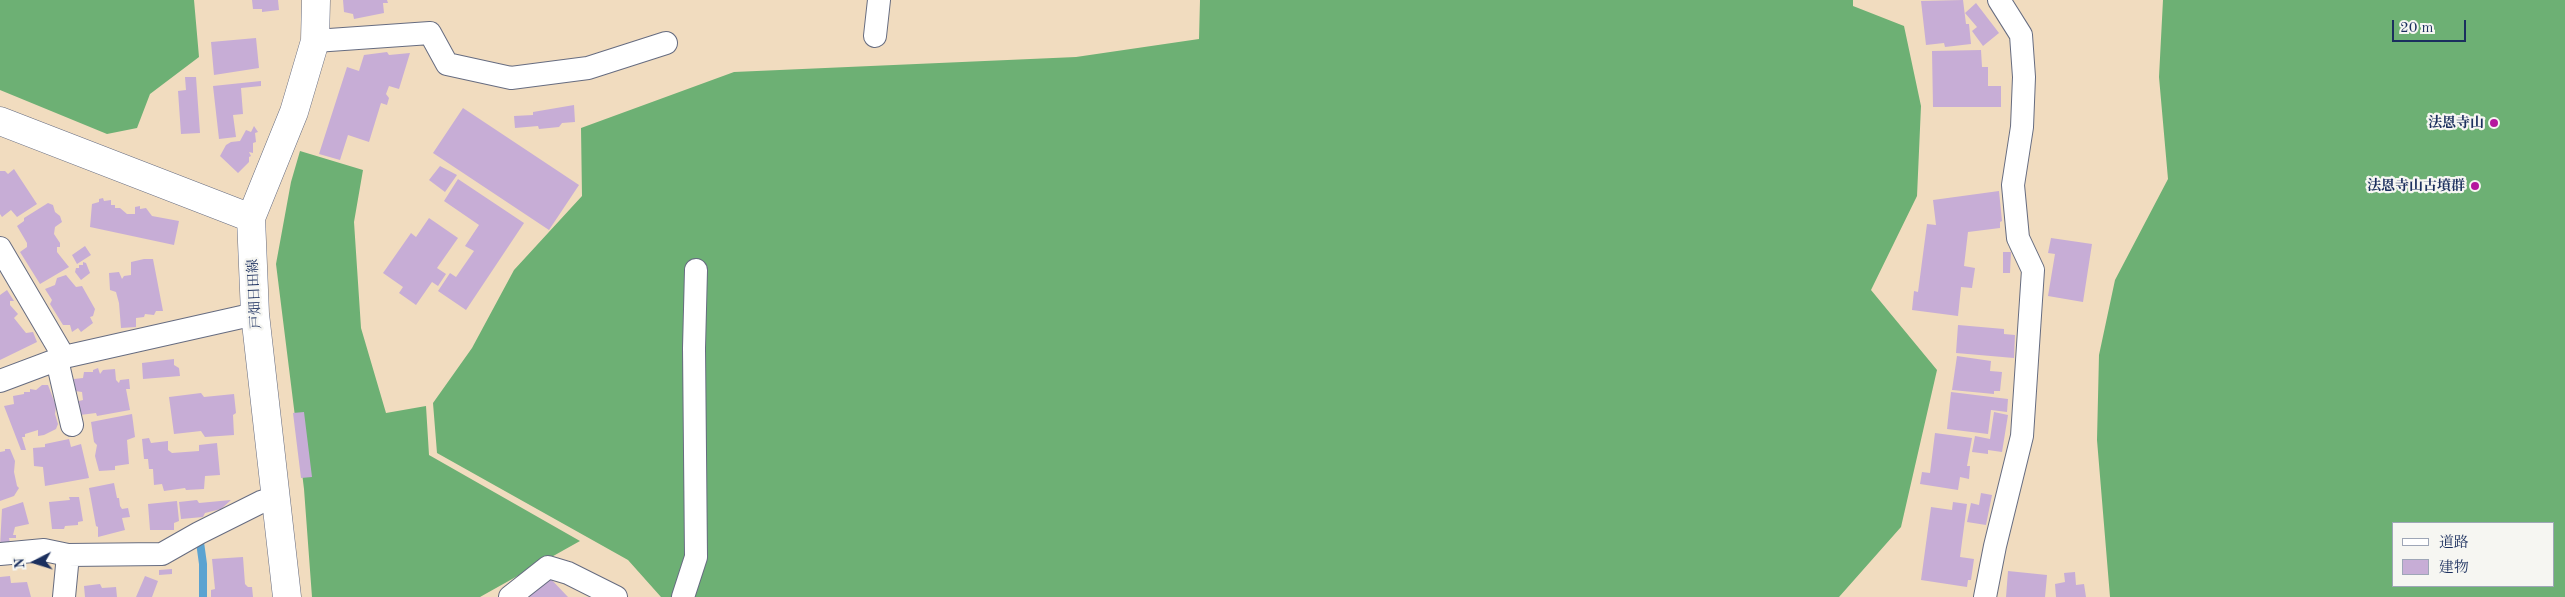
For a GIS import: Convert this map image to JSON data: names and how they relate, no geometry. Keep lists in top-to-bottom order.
{
  "streets": {
    "main road": ["戸畑日田線"]
  },
  "places": ["法恩寺山", "法恩寺山古墳群"],
  "legend": ["道路", "建物"],
  "scale_bar": "20 m",
  "north": "left"
}
